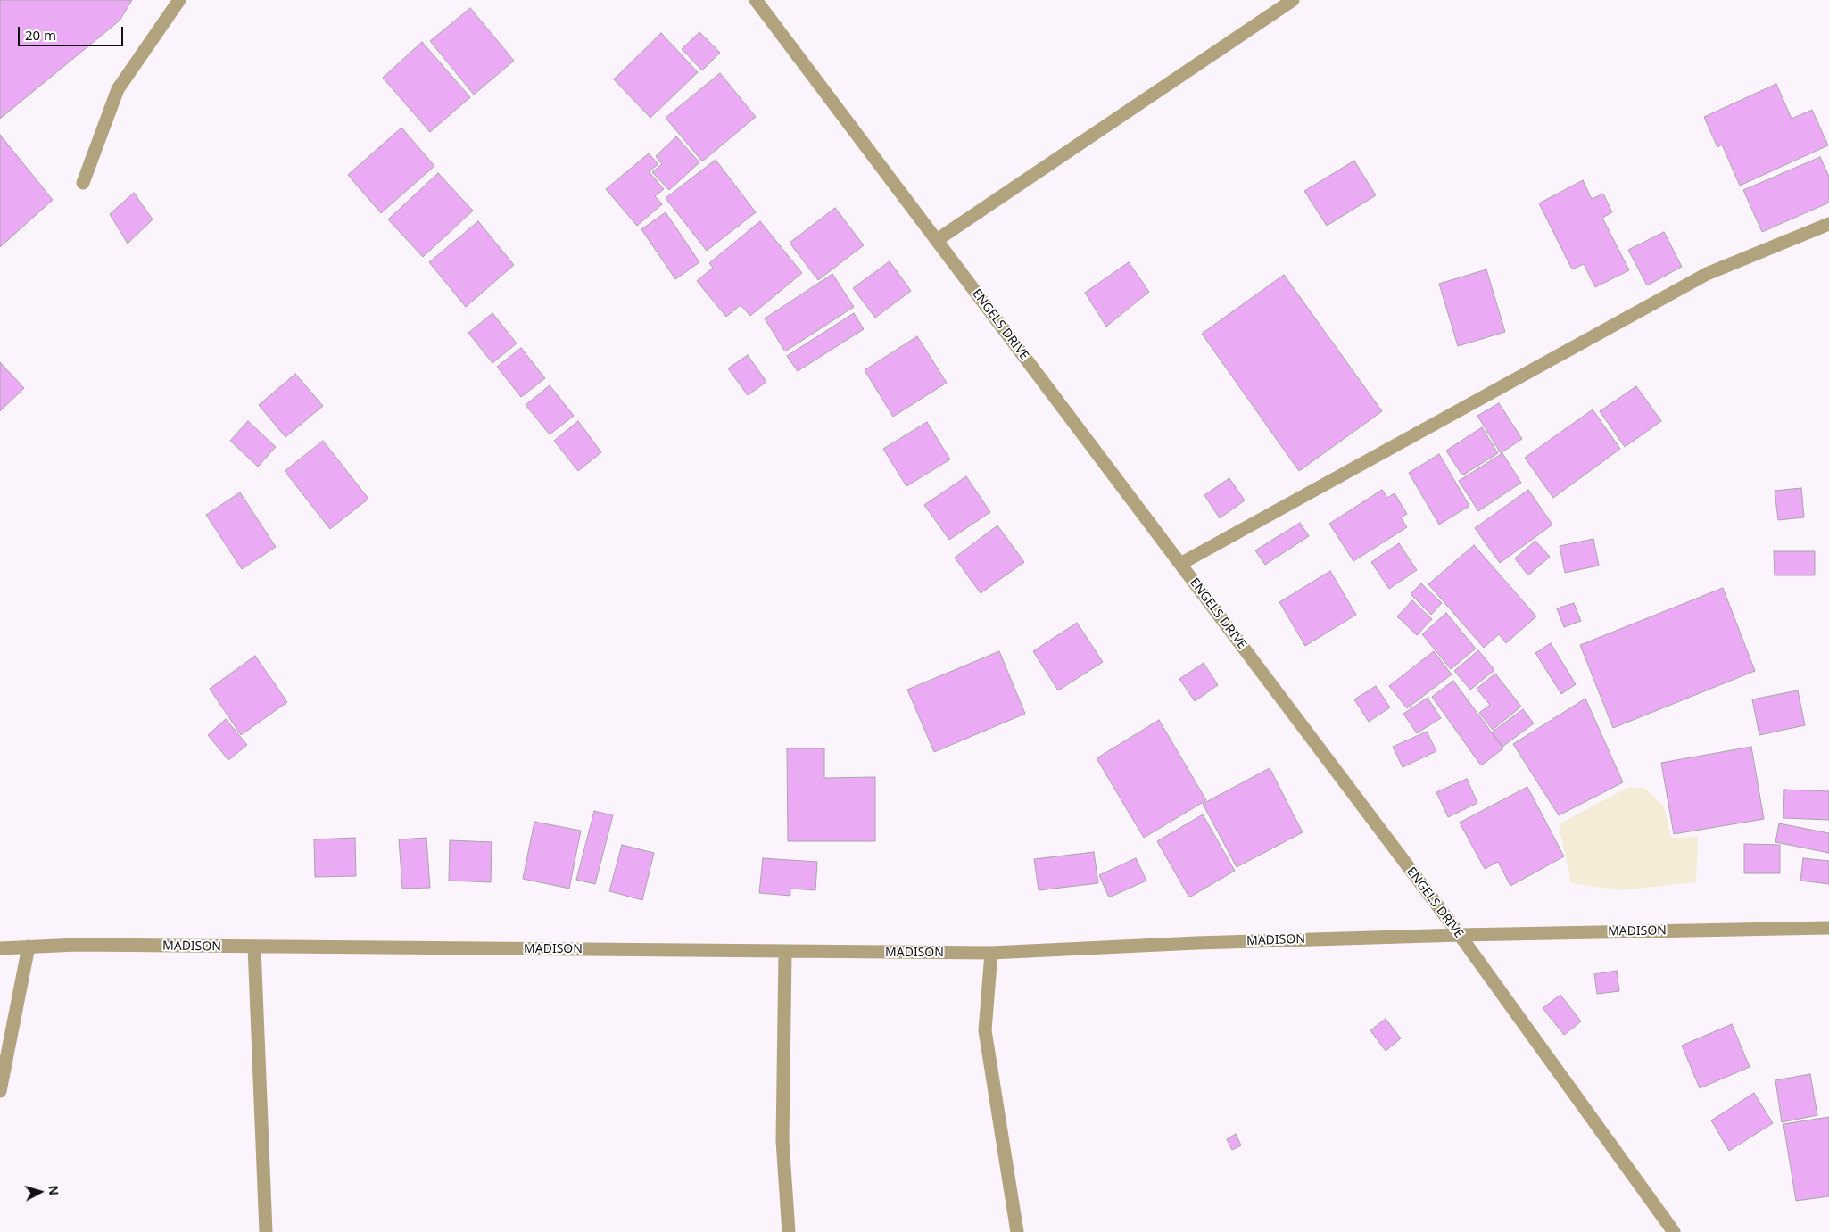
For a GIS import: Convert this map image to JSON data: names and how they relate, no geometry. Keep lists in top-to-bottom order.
{
  "streets": {
    "street": ["ENGELS DRIVE", "MADISON"]
  },
  "crossings": [
    ["ENGELS DRIVE", "MADISON"]
  ],
  "scale_bar": "20 m",
  "north": "right"
}
